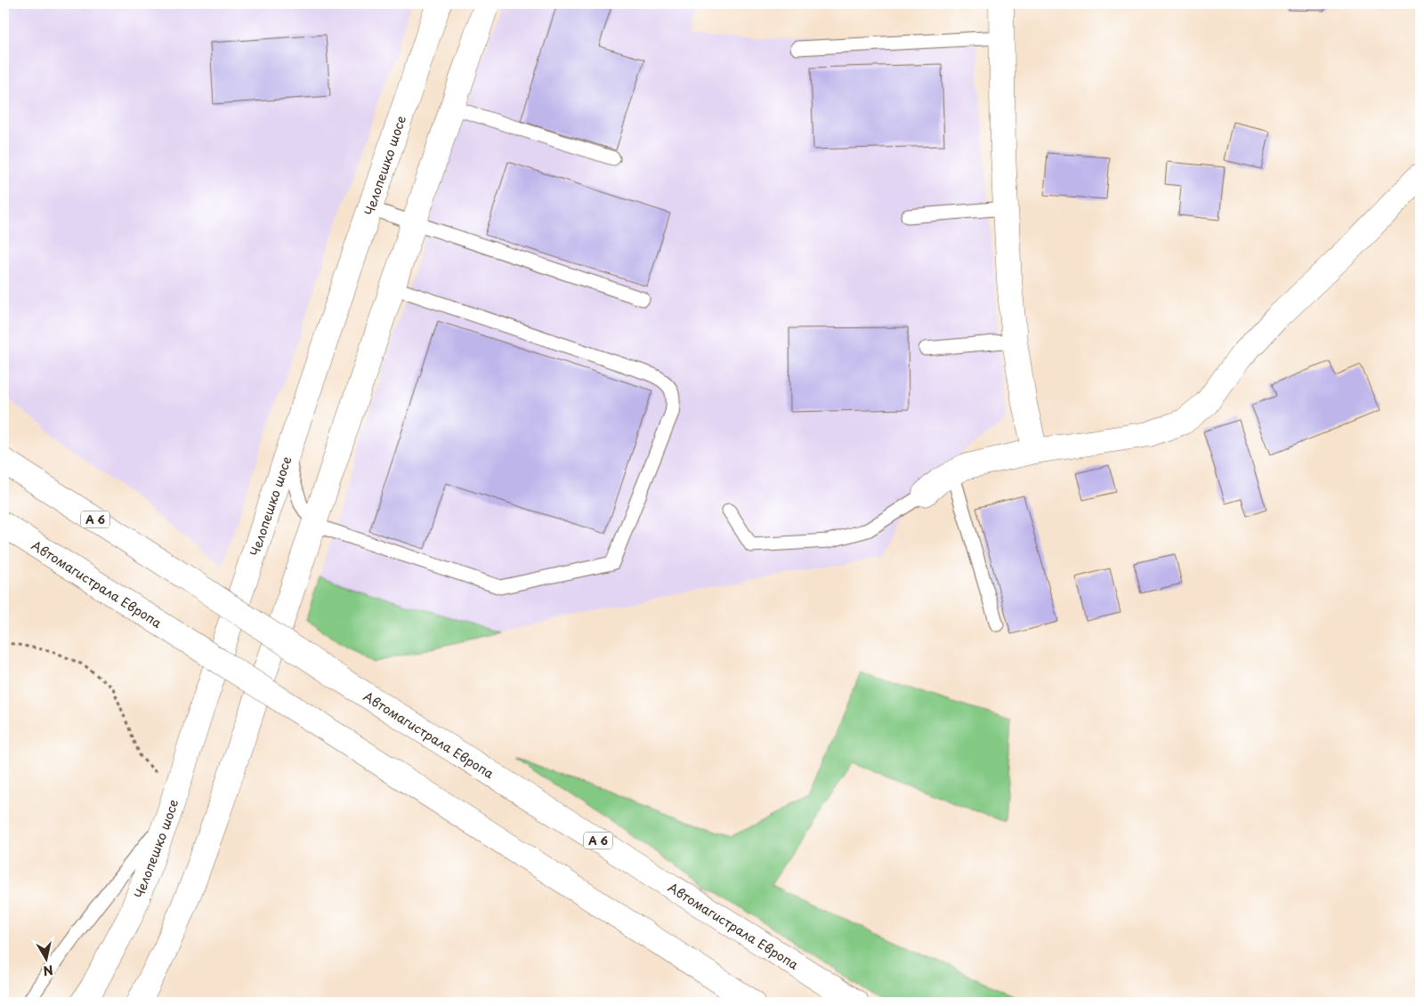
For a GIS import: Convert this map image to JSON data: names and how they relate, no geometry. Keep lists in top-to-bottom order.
{
  "streets": {
    "main road": ["Челопешко шосе", "A 6", "Автомагистрала Европа"]
  },
  "north": "bottom"
}
